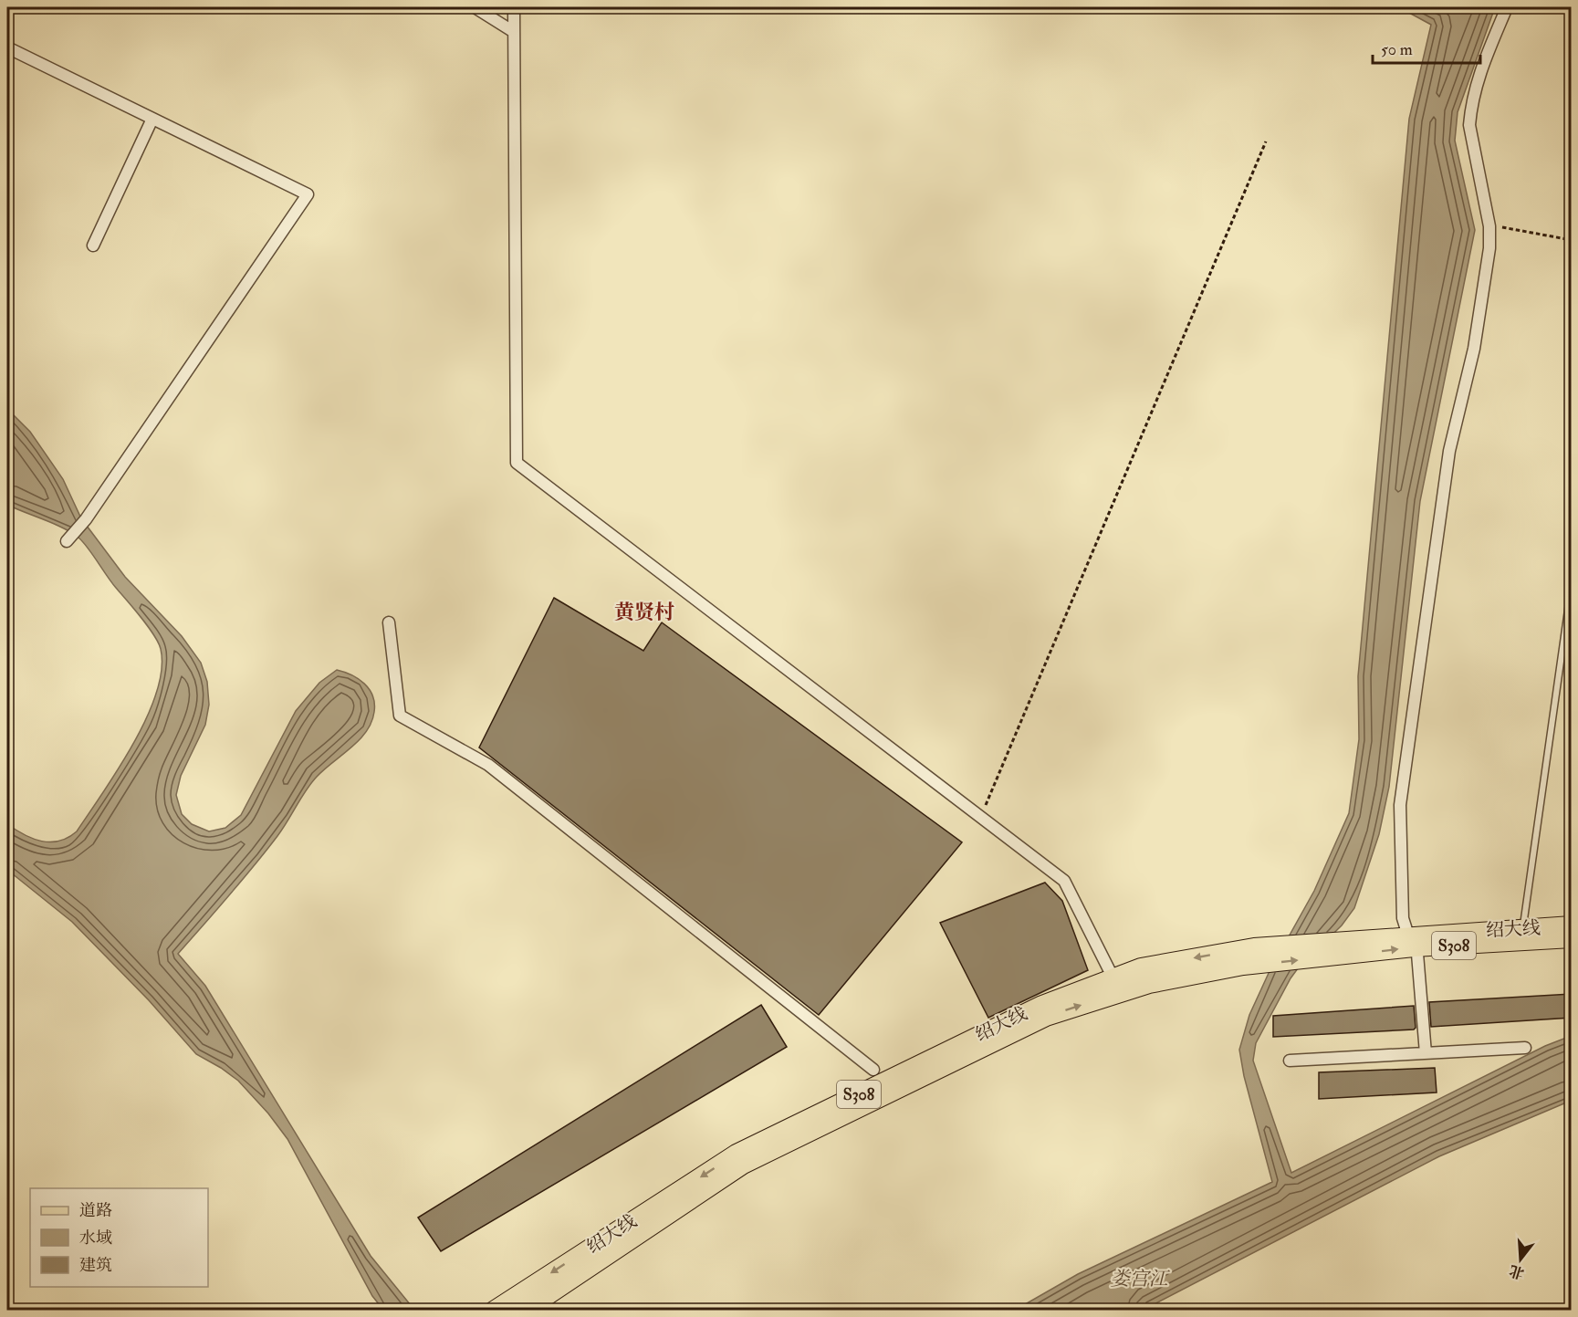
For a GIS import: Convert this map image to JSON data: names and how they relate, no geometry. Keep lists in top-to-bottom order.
{
  "streets": {
    "main road": ["绍大线", "S308"]
  },
  "districts": ["黄贤村"],
  "water": ["娄宫江"],
  "legend": ["道路", "水域", "建筑"],
  "scale_bar": "50 m",
  "north": "bottom"
}
